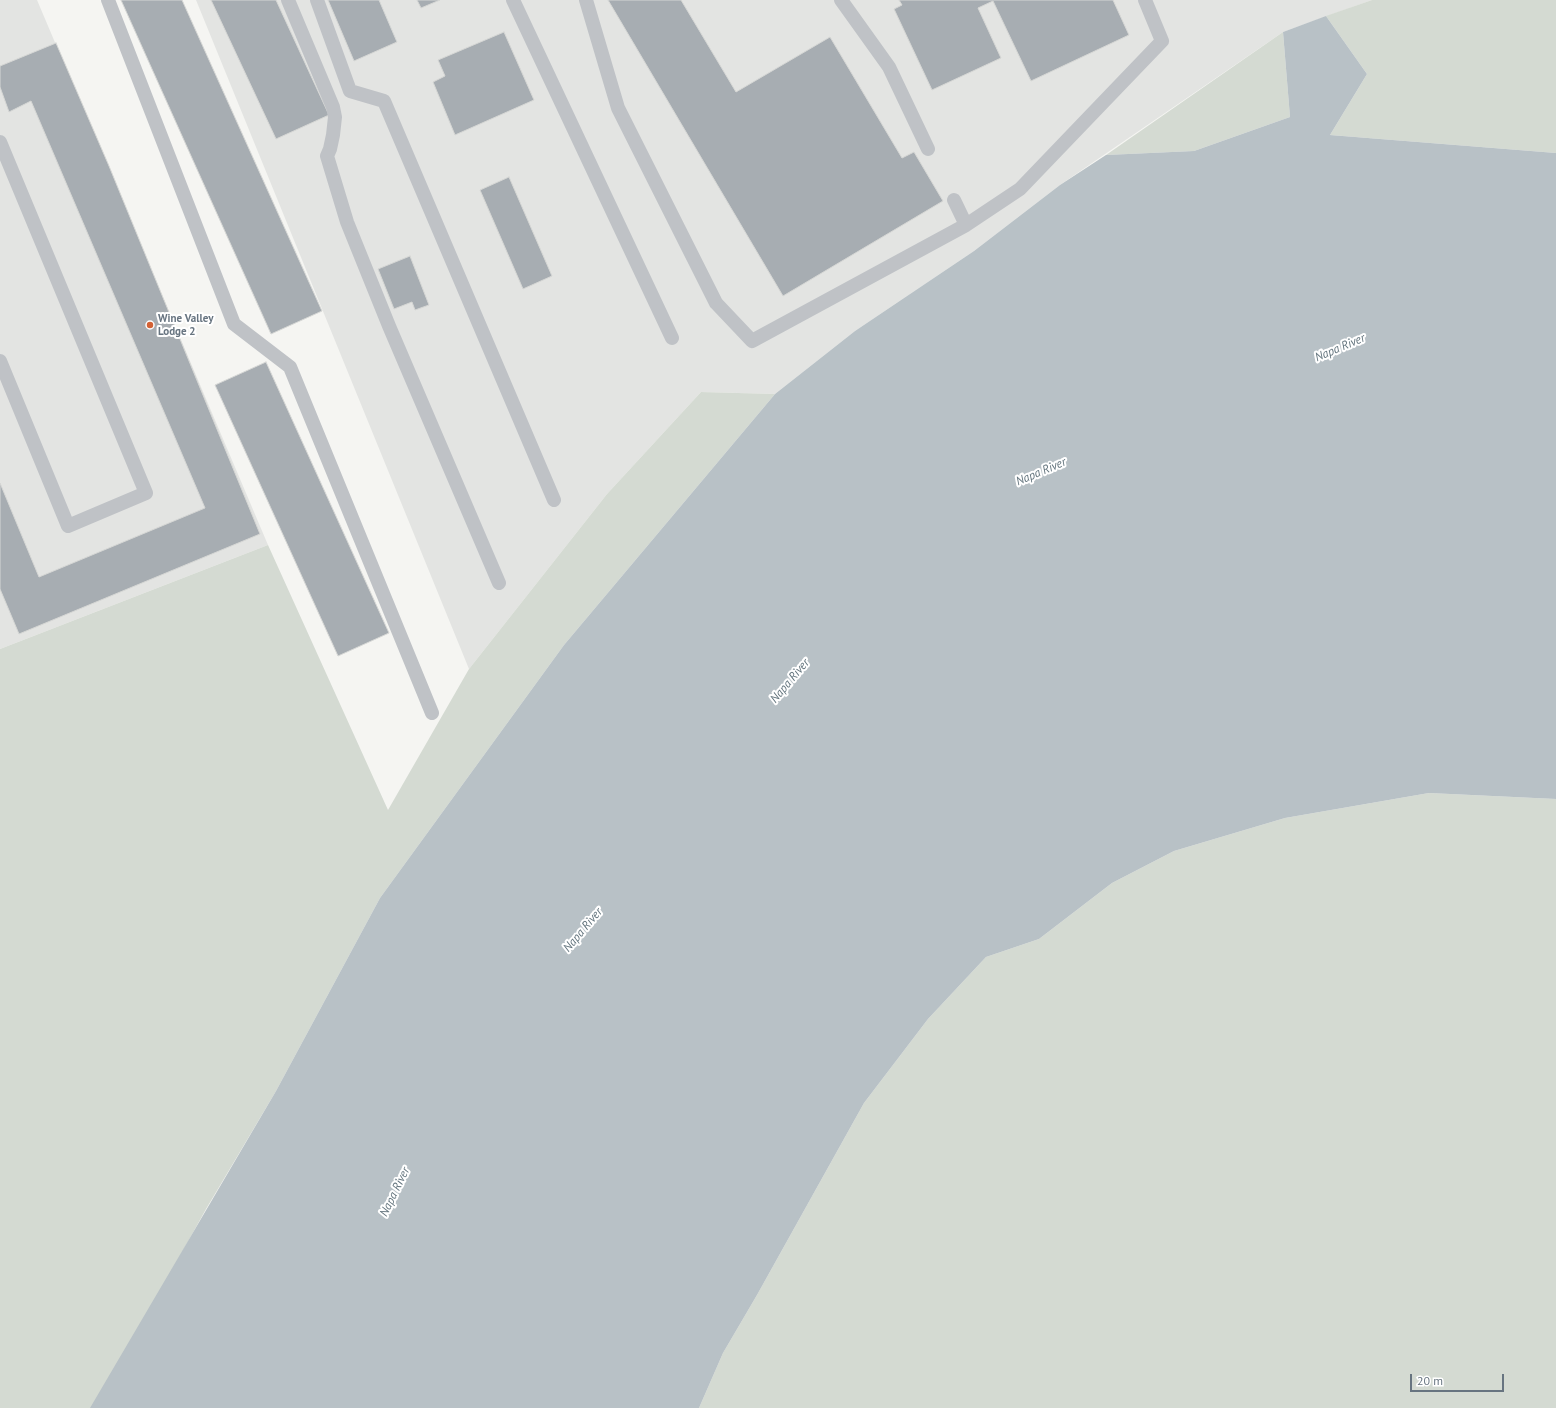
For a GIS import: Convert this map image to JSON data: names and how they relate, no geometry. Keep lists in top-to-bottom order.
{
  "water": ["Napa River"],
  "places": ["Wine Valley Lodge 2"],
  "scale_bar": "20 m"
}
